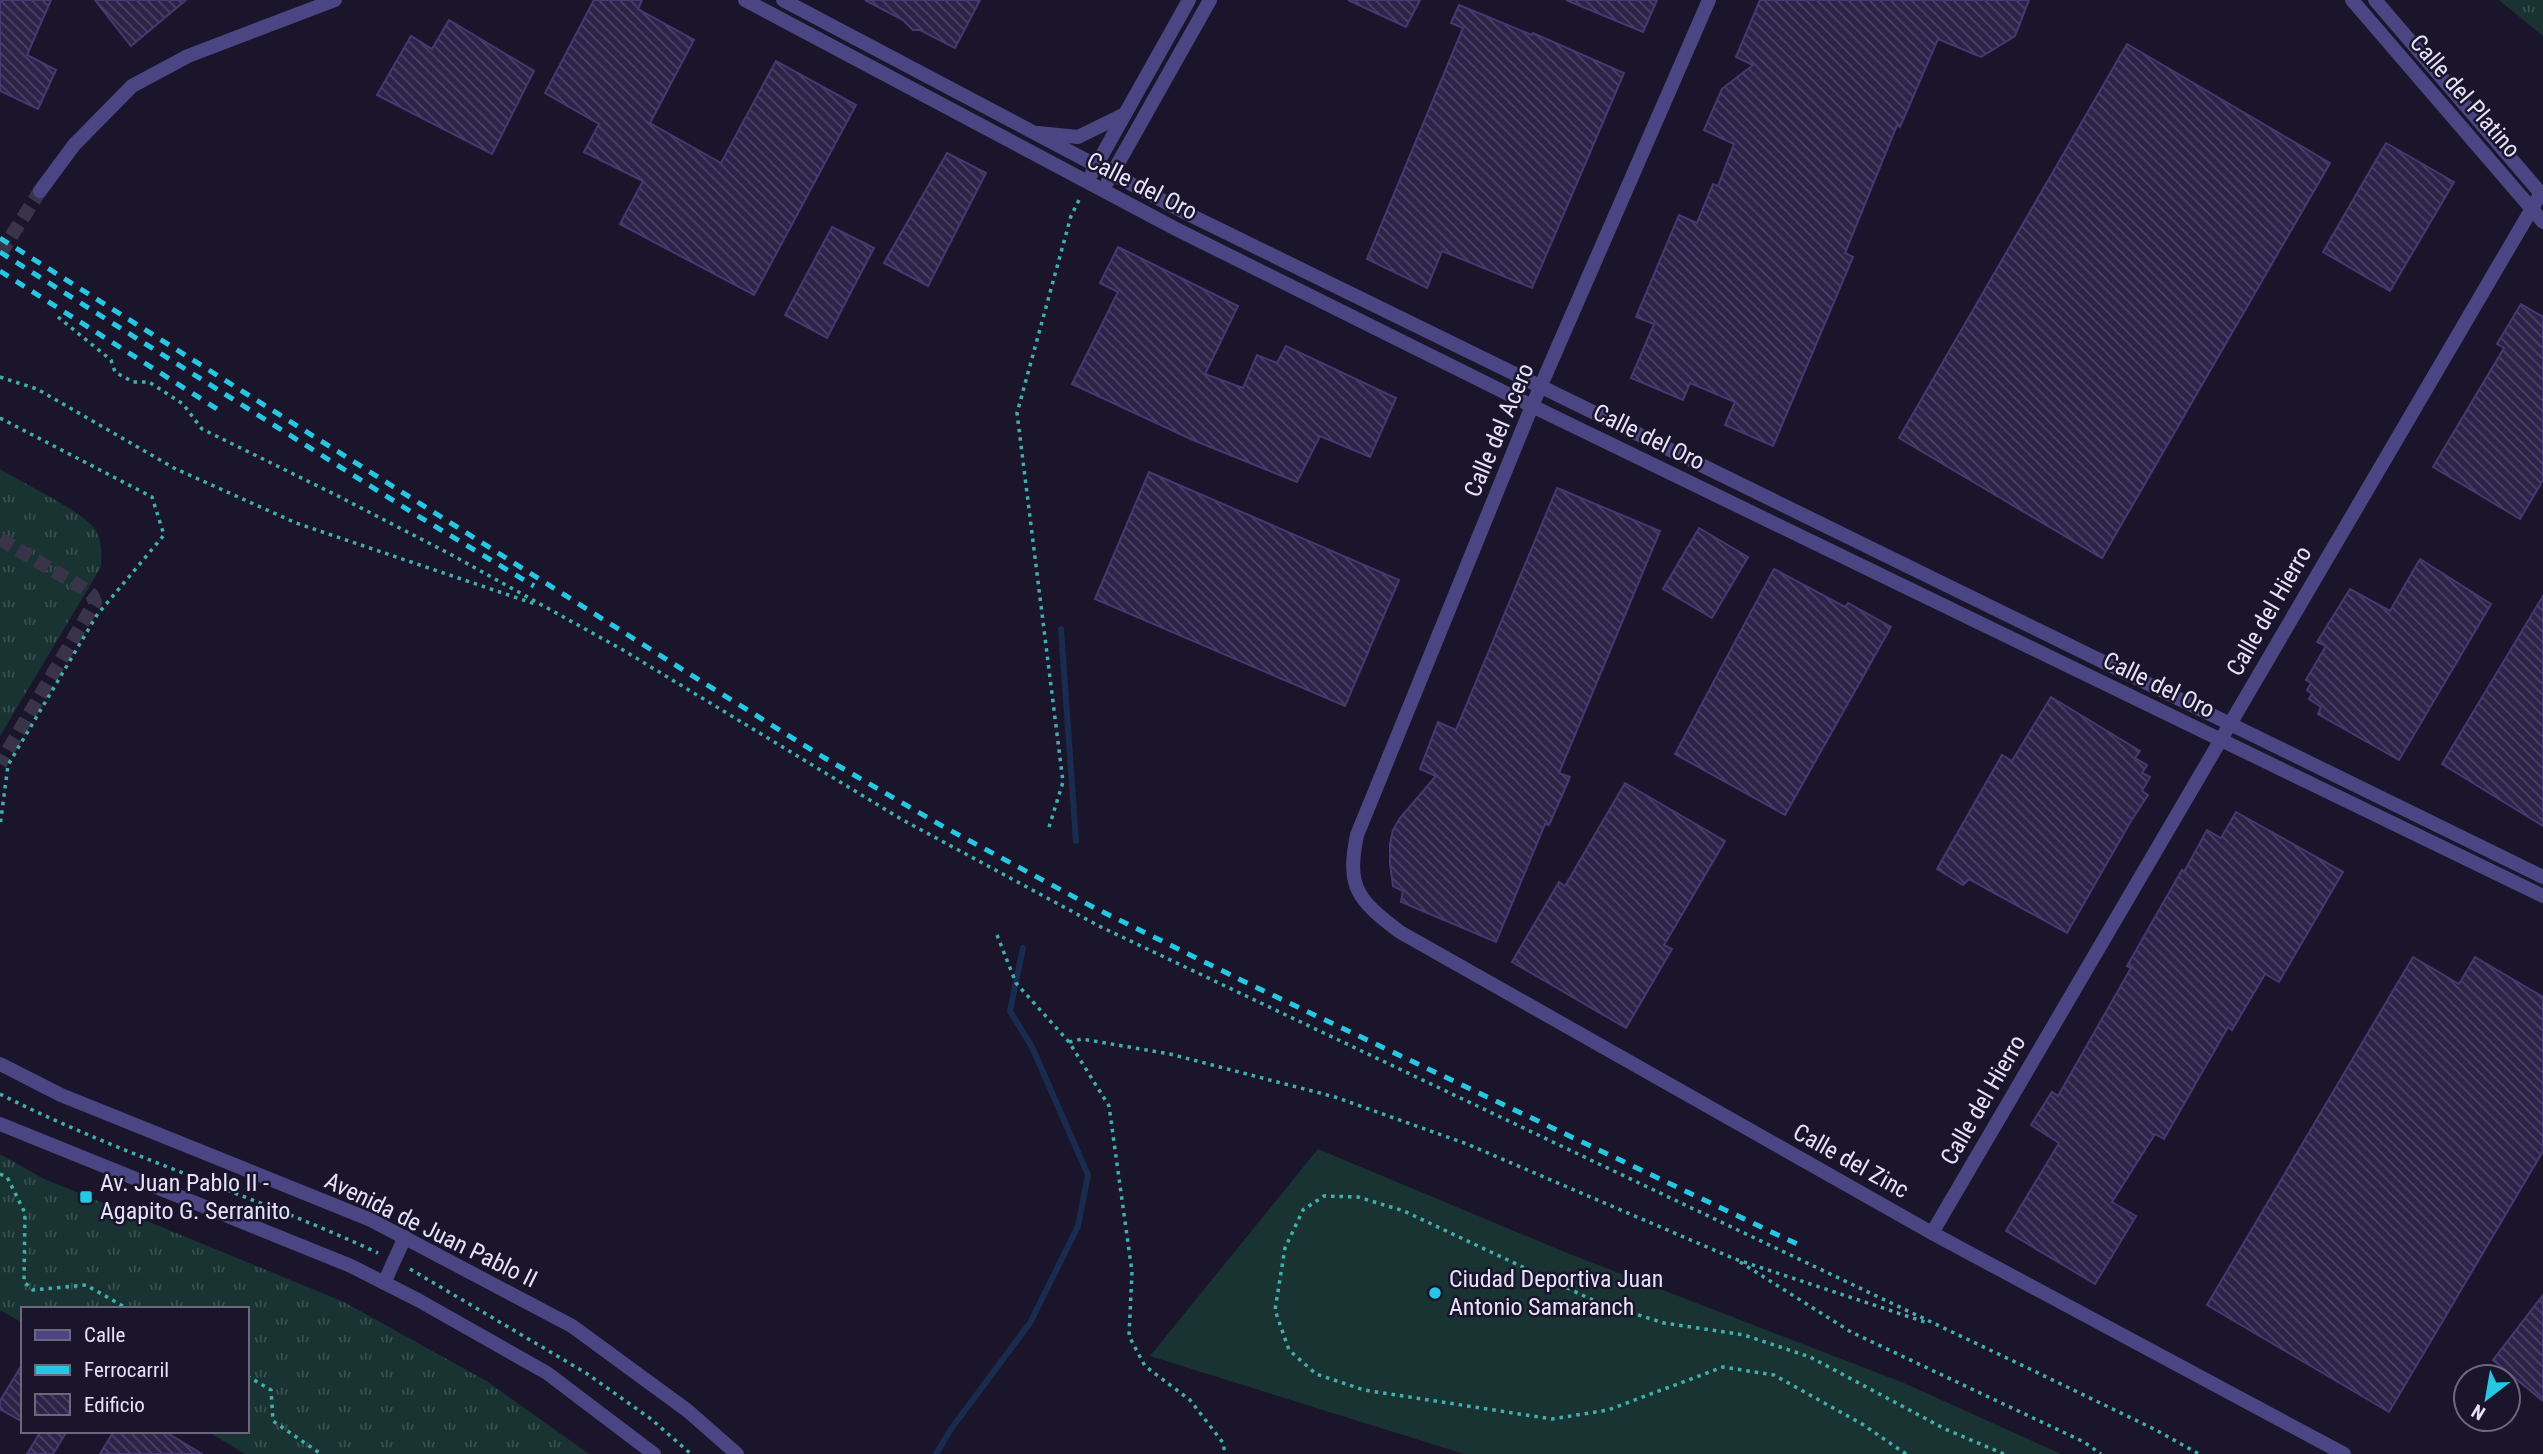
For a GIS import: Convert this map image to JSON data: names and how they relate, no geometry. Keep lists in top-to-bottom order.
{
  "streets": {
    "street": [
      "Calle del Platino",
      "Calle del Oro",
      "Calle del Acero",
      "Calle del Hierro",
      "Calle del Zinc",
      "Avenida de Juan Pablo II"
    ]
  },
  "crossings": [
    ["Calle del Platino", "Calle del Hierro"],
    ["Calle del Oro", "Calle del Acero"],
    ["Calle del Oro", "Calle del Hierro"],
    ["Calle del Acero", "Calle del Zinc"],
    ["Calle del Hierro", "Calle del Zinc"]
  ],
  "places": {
    "transit": ["Av. Juan Pablo II - Agapito G. Serranito"],
    "other": ["Ciudad Deportiva Juan Antonio Samaranch"]
  },
  "legend": ["Calle", "Ferrocarril", "Edificio"],
  "north": "bottom left"
}
